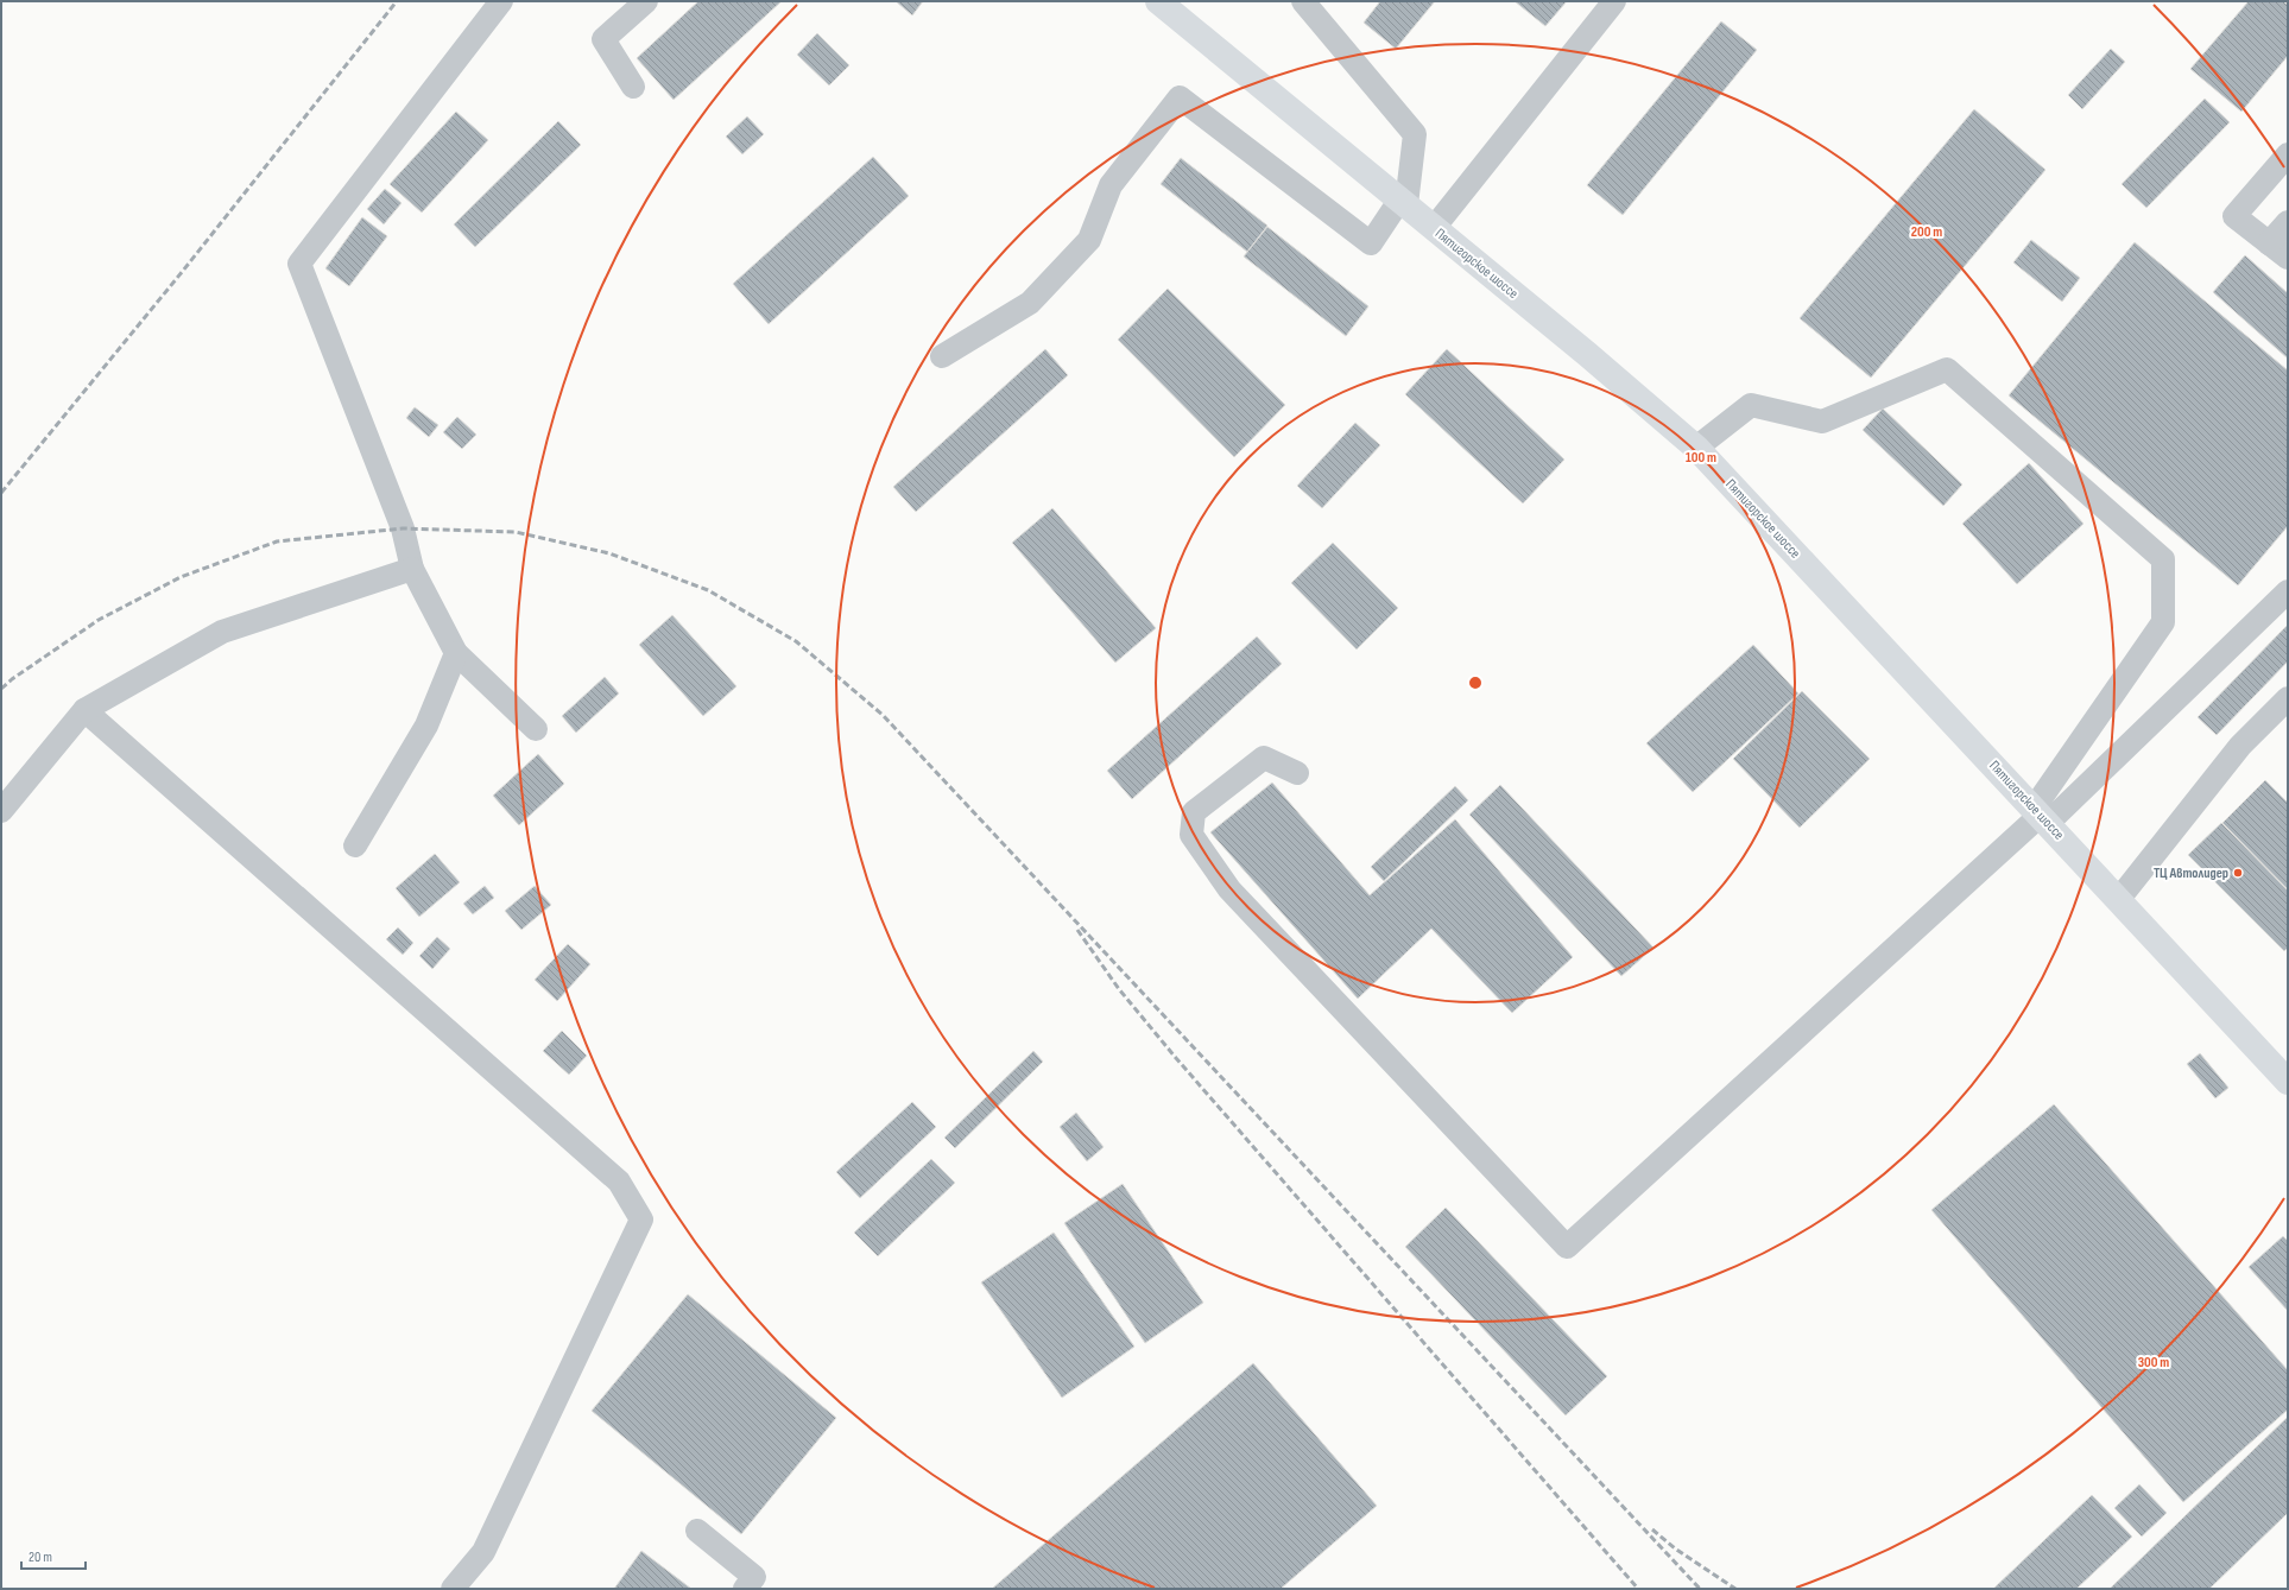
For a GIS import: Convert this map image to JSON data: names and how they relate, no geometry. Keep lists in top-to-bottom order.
{
  "streets": {
    "main road": ["Пятигорское шоссе"]
  },
  "places": ["ТЦ Автолидер"],
  "scale_bar": "20 m",
  "rings": ["200 m", "100 m", "300 m"]
}
